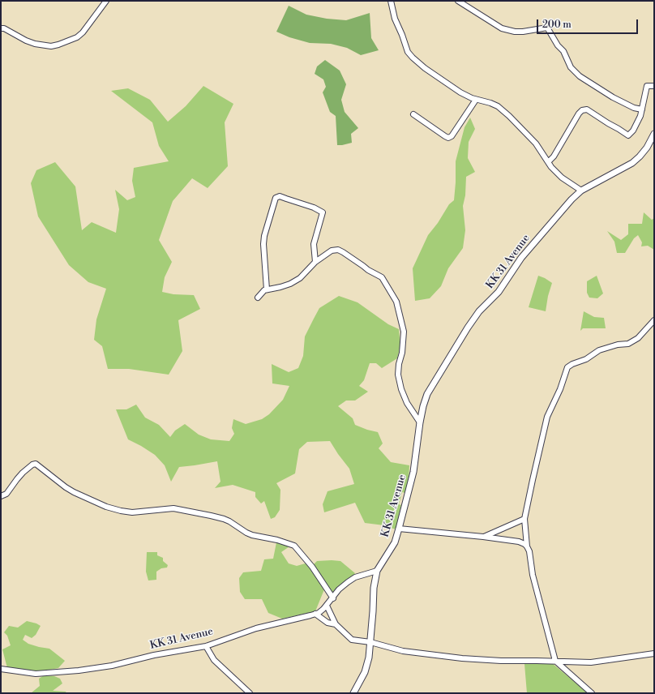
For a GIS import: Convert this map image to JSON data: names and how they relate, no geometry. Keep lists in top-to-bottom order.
{
  "streets": {
    "main road": ["KK 31 Avenue"]
  },
  "scale_bar": "200 m"
}
